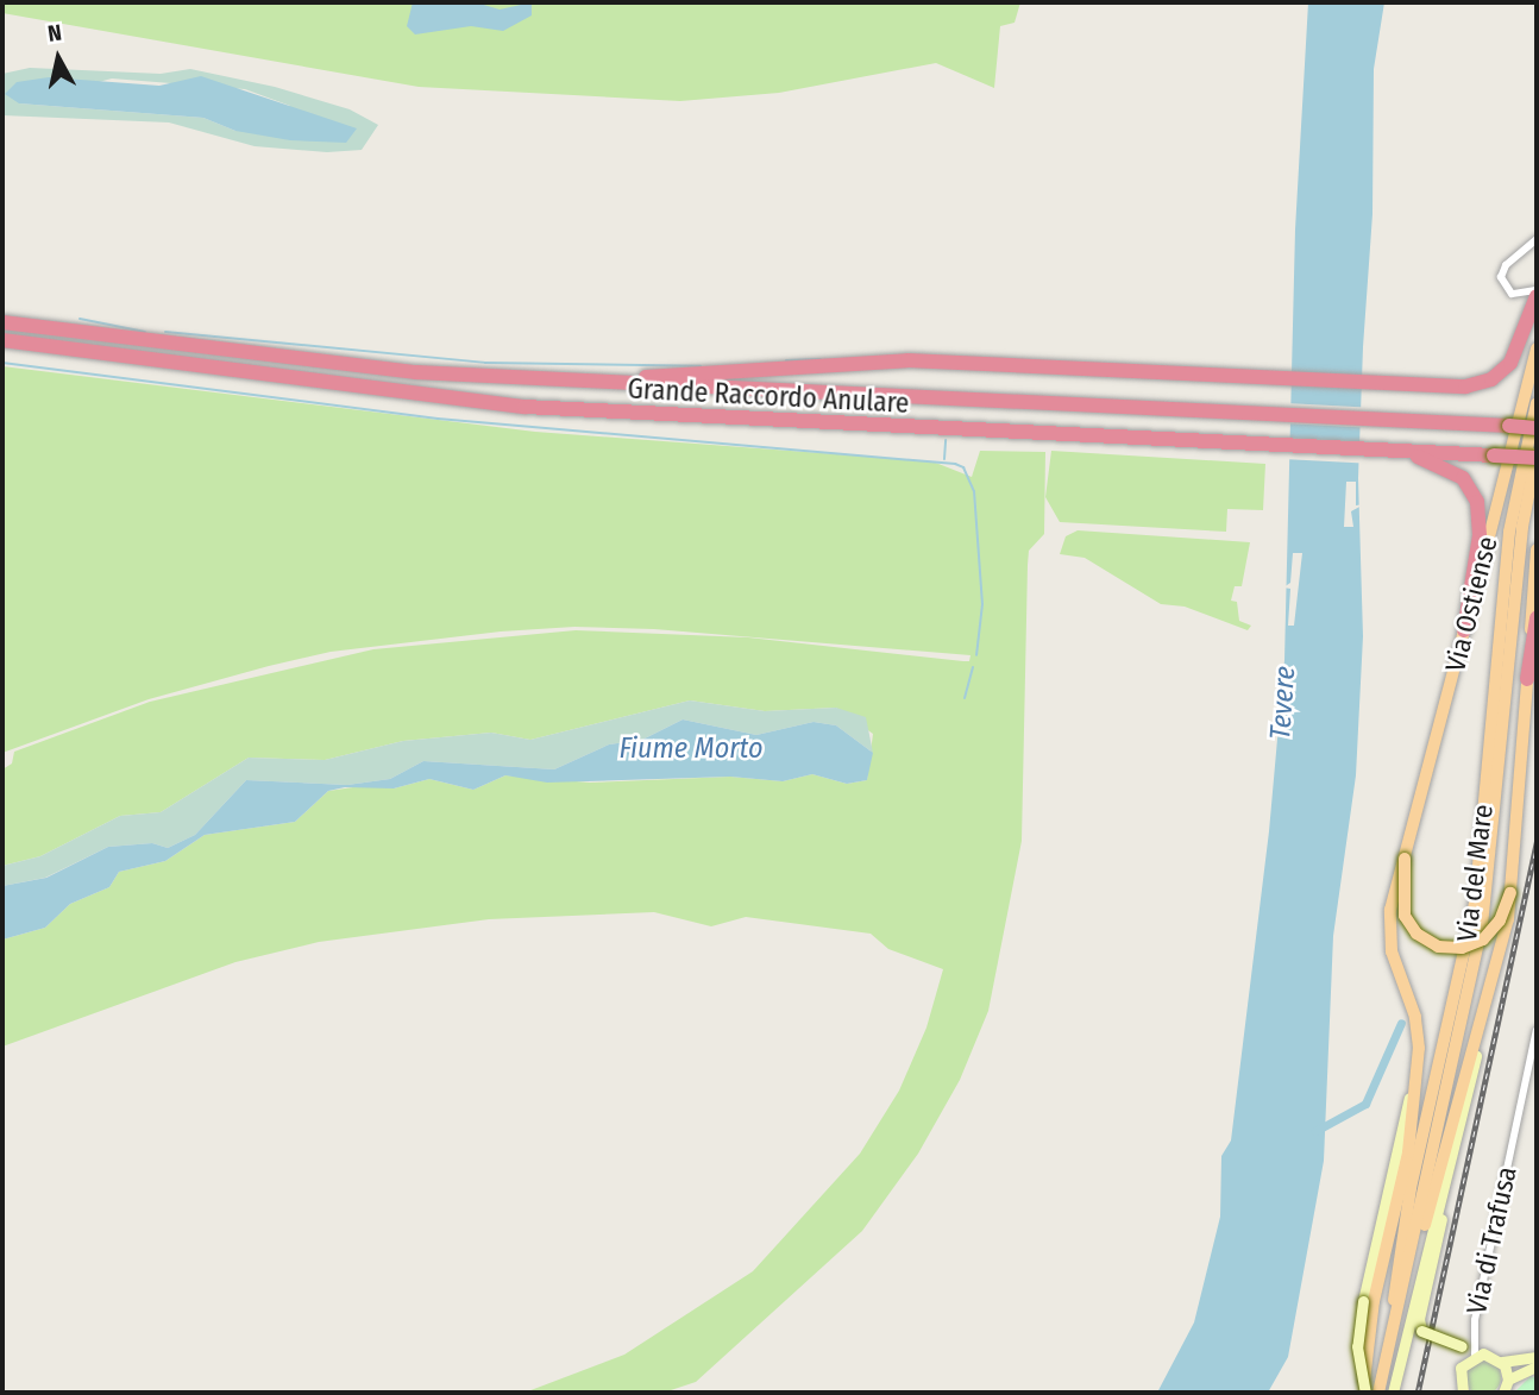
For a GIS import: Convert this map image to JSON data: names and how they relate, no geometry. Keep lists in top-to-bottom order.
{
  "streets": {
    "highway": ["Grande Raccordo Anulare"],
    "main road": ["Via Ostiense", "Via del Mare"],
    "street": ["Via di Trafusa"]
  },
  "crossings": [
    ["Grande Raccordo Anulare", "Via del Mare"],
    ["Via Ostiense", "Via del Mare"]
  ],
  "water": ["Tevere", "Fiume Morto"],
  "north": "top"
}
